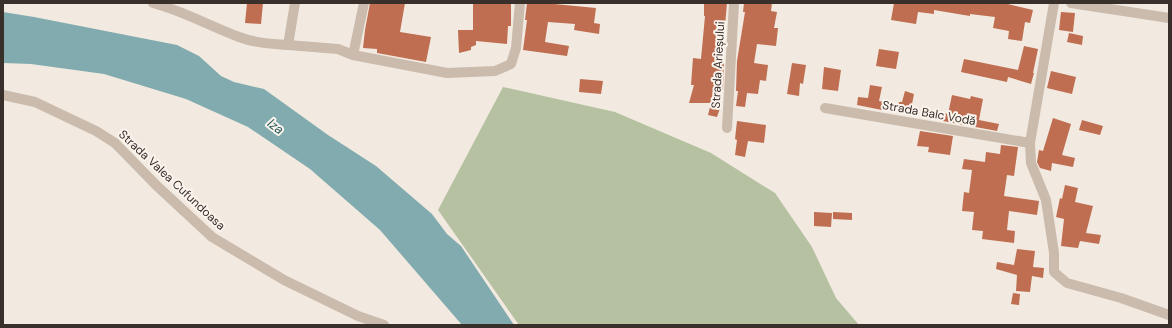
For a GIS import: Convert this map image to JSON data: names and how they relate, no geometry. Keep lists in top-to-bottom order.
{
  "streets": {
    "street": ["Strada Arieșului", "Strada Balc Vodă", "Strada Valea Cufundoasa"]
  },
  "water": ["Iza"]
}
